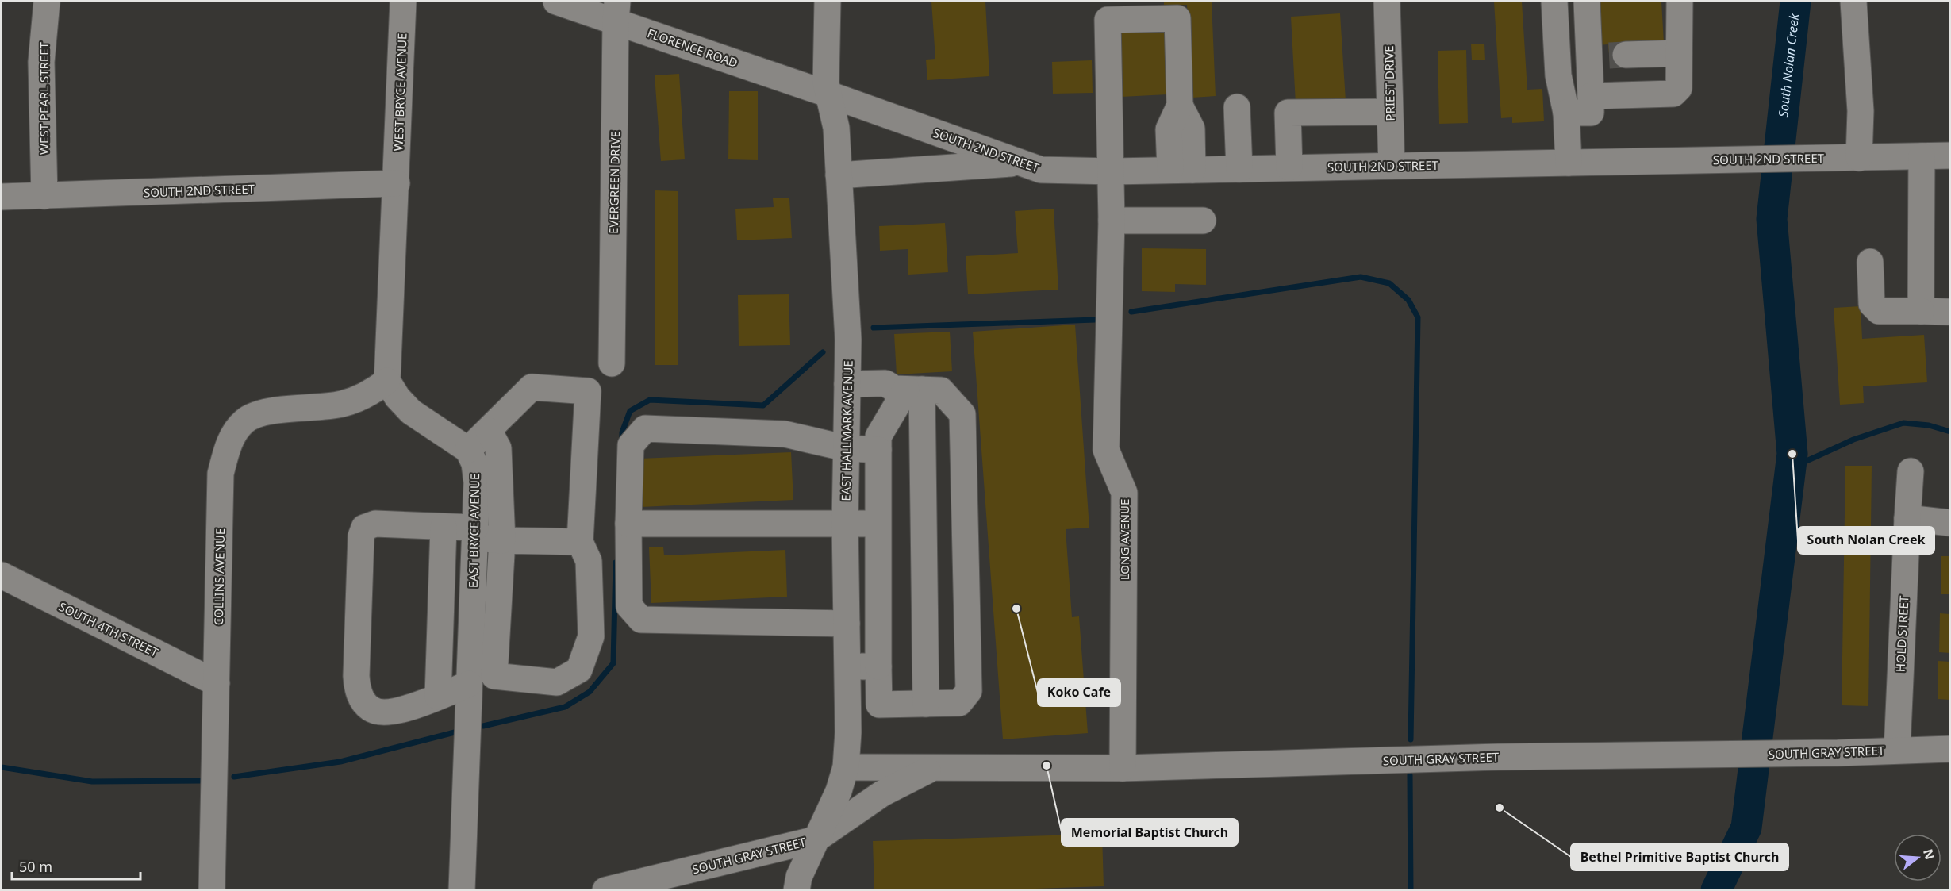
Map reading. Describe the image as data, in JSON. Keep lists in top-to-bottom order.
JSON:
{
  "streets": {
    "street": [
      "FLORENCE ROAD",
      "PRIEST DRIVE",
      "WEST BRYCE AVENUE",
      "WEST PEARL STREET",
      "SOUTH 2ND STREET",
      "EVERGREEN DRIVE",
      "EAST HALLMARK AVENUE",
      "EAST BRYCE AVENUE",
      "LONG AVENUE",
      "COLLINS AVENUE",
      "SOUTH 4TH STREET",
      "HOLD STREET",
      "SOUTH GRAY STREET"
    ]
  },
  "crossings": [
    ["FLORENCE ROAD", "SOUTH 2ND STREET"],
    ["FLORENCE ROAD", "EVERGREEN DRIVE"],
    ["FLORENCE ROAD", "EAST HALLMARK AVENUE"],
    ["PRIEST DRIVE", "SOUTH 2ND STREET"],
    ["WEST BRYCE AVENUE", "SOUTH 2ND STREET"],
    ["WEST PEARL STREET", "SOUTH 2ND STREET"],
    ["SOUTH 2ND STREET", "EAST HALLMARK AVENUE"],
    ["SOUTH 2ND STREET", "LONG AVENUE"],
    ["EAST HALLMARK AVENUE", "SOUTH GRAY STREET"],
    ["LONG AVENUE", "SOUTH GRAY STREET"],
    ["COLLINS AVENUE", "SOUTH 4TH STREET"],
    ["HOLD STREET", "SOUTH GRAY STREET"]
  ],
  "water": ["South Nolan Creek"],
  "places": [
    "South Nolan Creek",
    "Koko Cafe",
    "Memorial Baptist Church",
    "Bethel Primitive Baptist Church"
  ],
  "scale_bar": "50 m",
  "north": "right"
}
